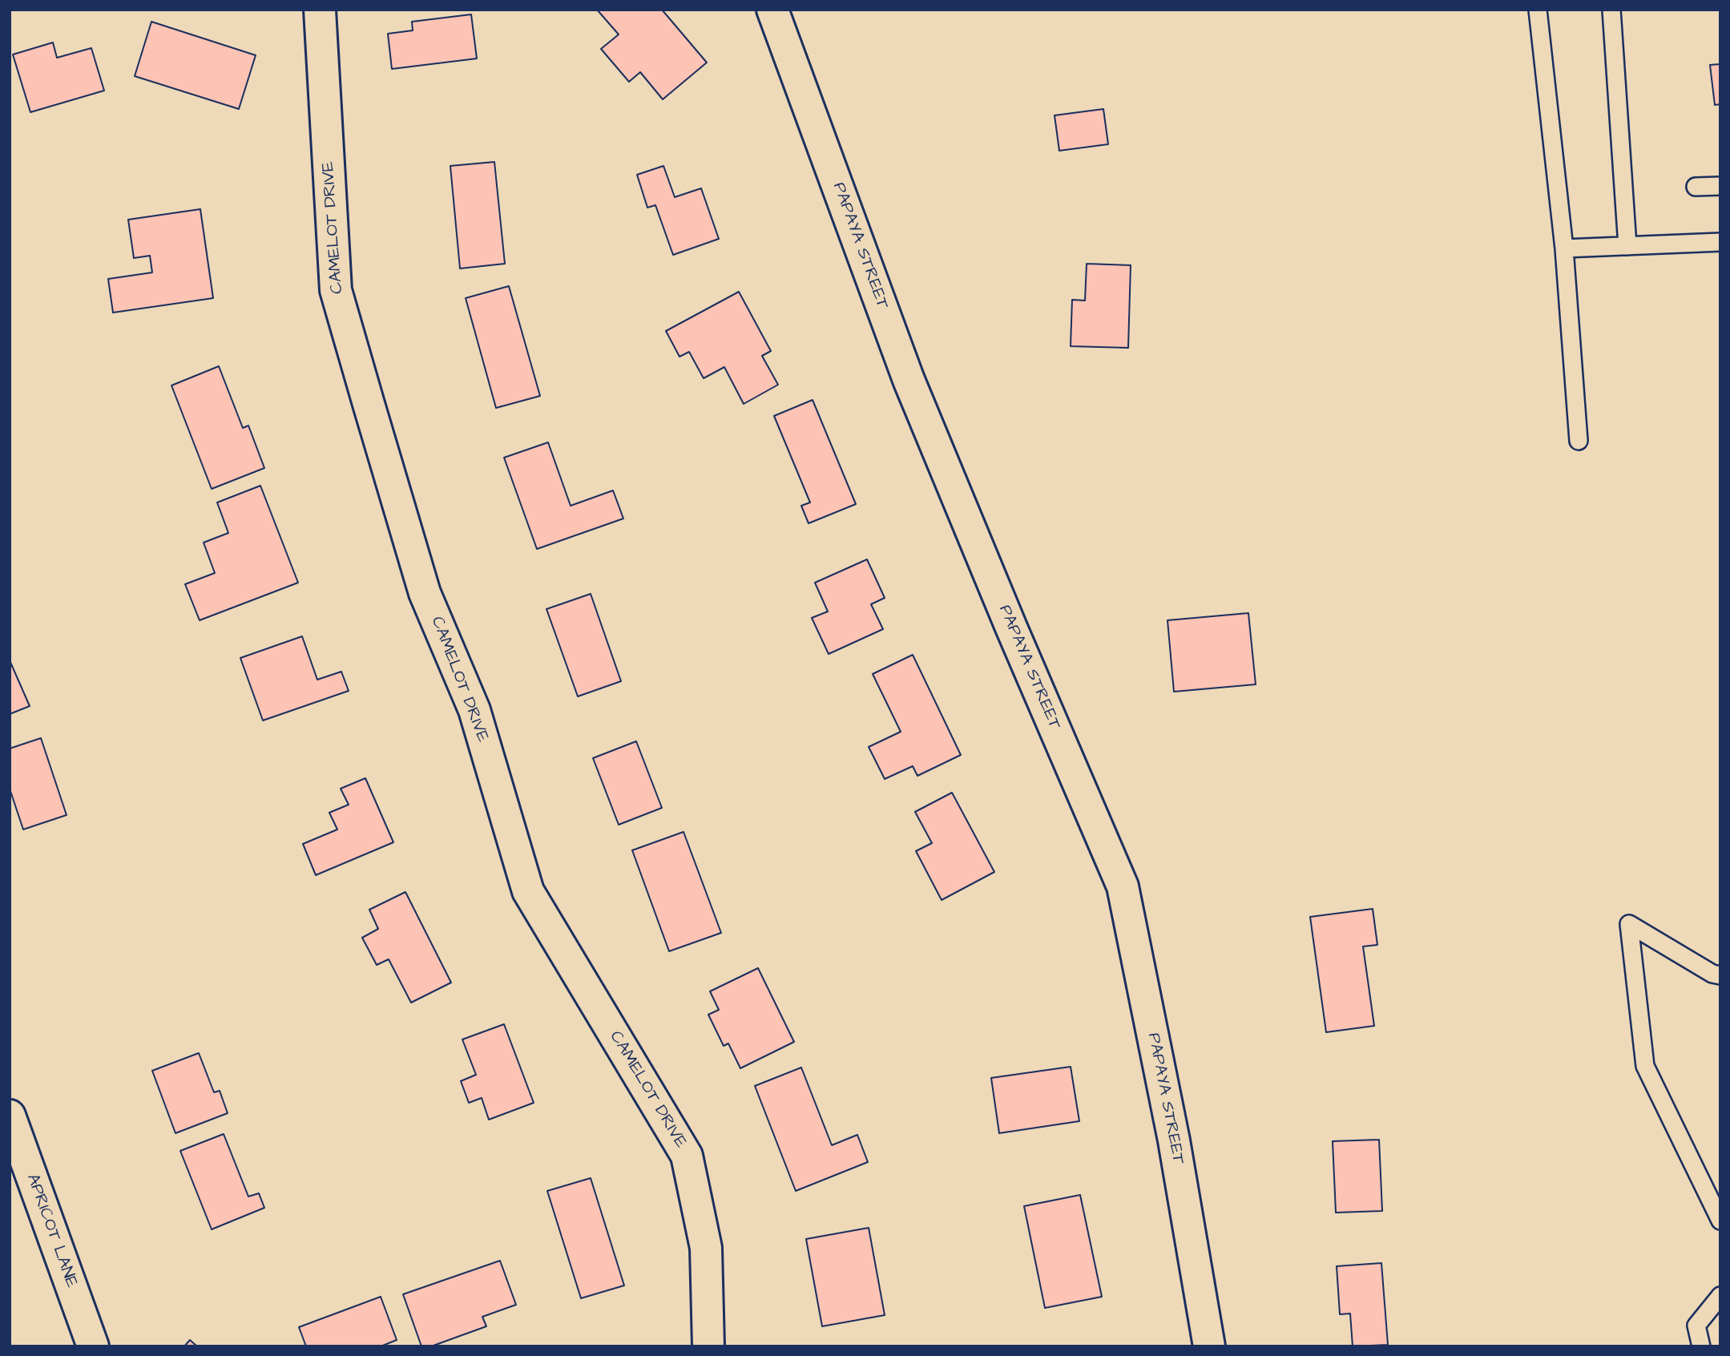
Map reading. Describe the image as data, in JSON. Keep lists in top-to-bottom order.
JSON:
{
  "streets": {
    "street": ["CAMELOT DRIVE", "PAPAYA STREET", "APRICOT LANE"]
  }
}
